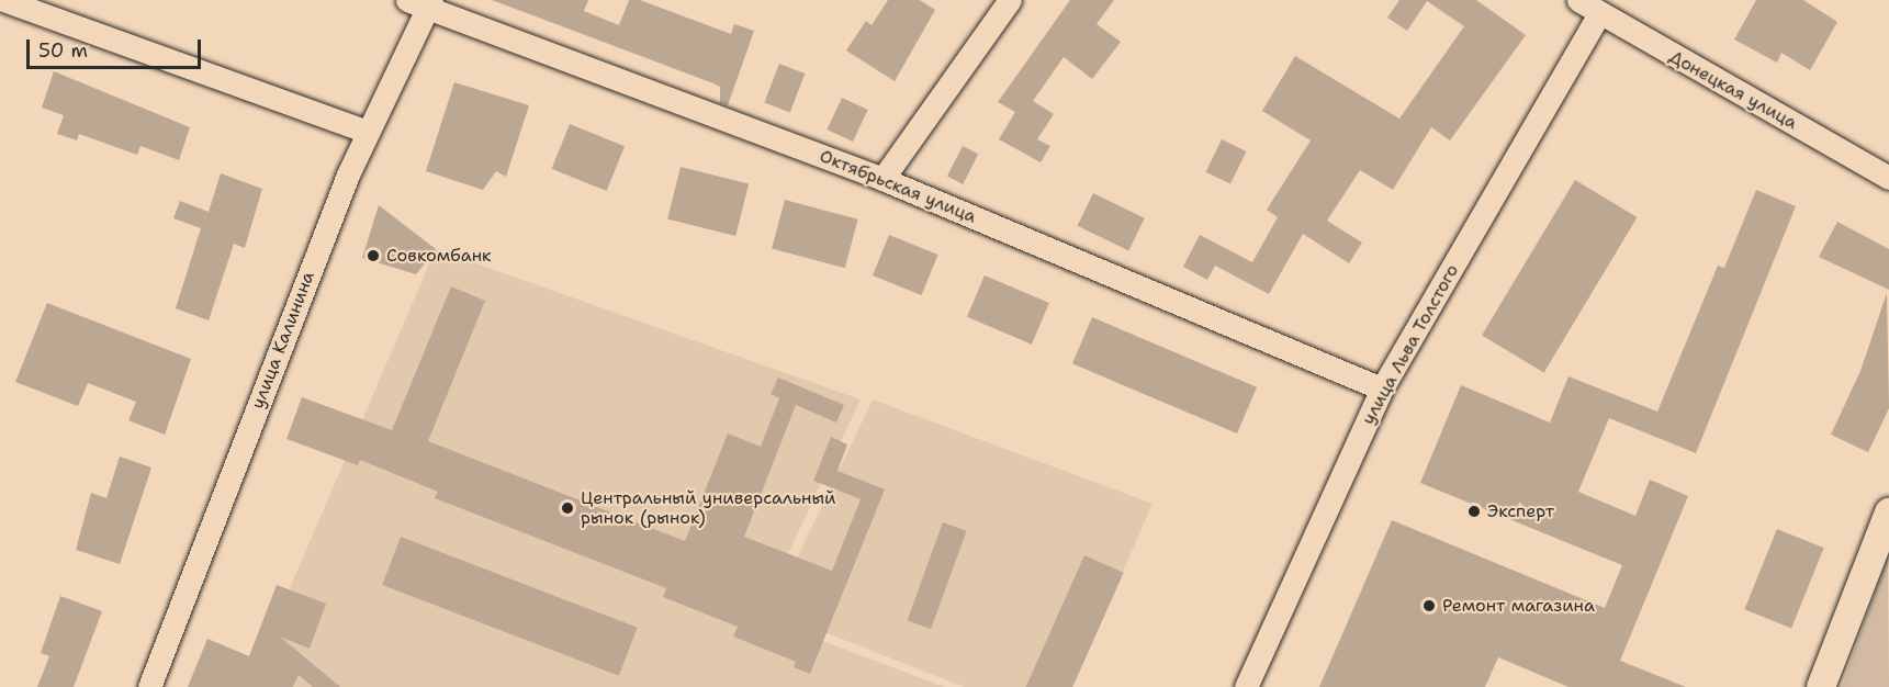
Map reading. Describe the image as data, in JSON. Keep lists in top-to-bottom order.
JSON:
{
  "streets": {
    "street": [
      "Донецкая улица",
      "Октябрьская улица",
      "улица Калинина",
      "улица Льва Толстого"
    ]
  },
  "crossings": [
    ["Донецкая улица", "улица Льва Толстого"],
    ["Октябрьская улица", "улица Калинина"],
    ["Октябрьская улица", "улица Льва Толстого"]
  ],
  "places": [
    "Совкомбанк",
    "Центральный универсальный рынок (рынок)",
    "Эксперт",
    "Ремонт магазина"
  ],
  "scale_bar": "50 m"
}
